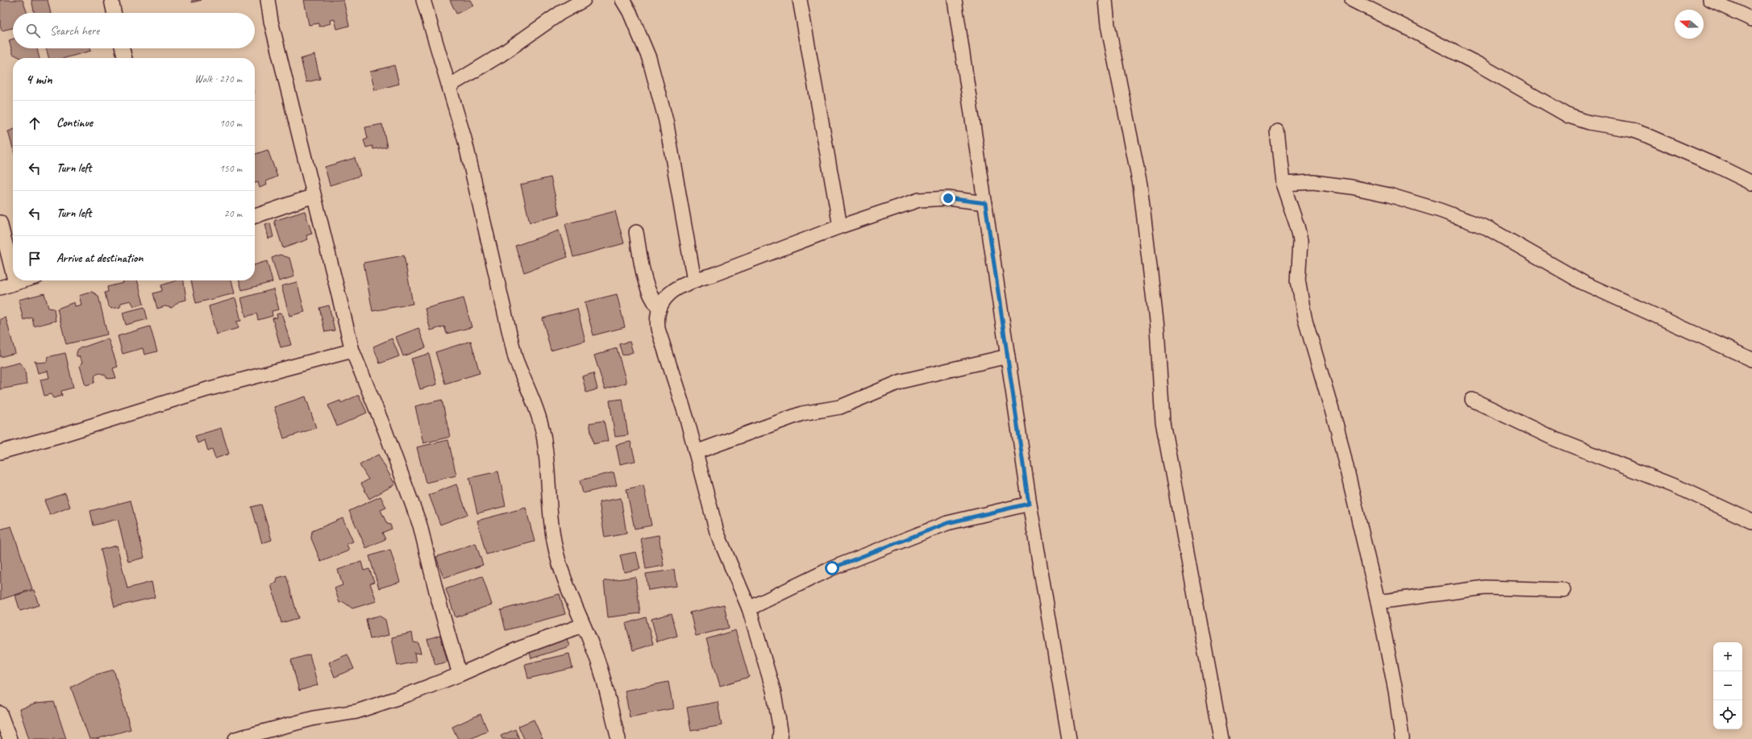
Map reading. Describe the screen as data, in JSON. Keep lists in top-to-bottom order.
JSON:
{
  "north": "left",
  "page": {
    "search": "Search here",
    "heading": ["4 min", "Walk · 270 m"],
    "list": [
      ["Continue", "100 m"],
      ["Turn left", "150 m"],
      ["Turn left", "20 m"],
      "Arrive at destination"
    ],
    "map_buttons": ["+", "−"]
  }
}
